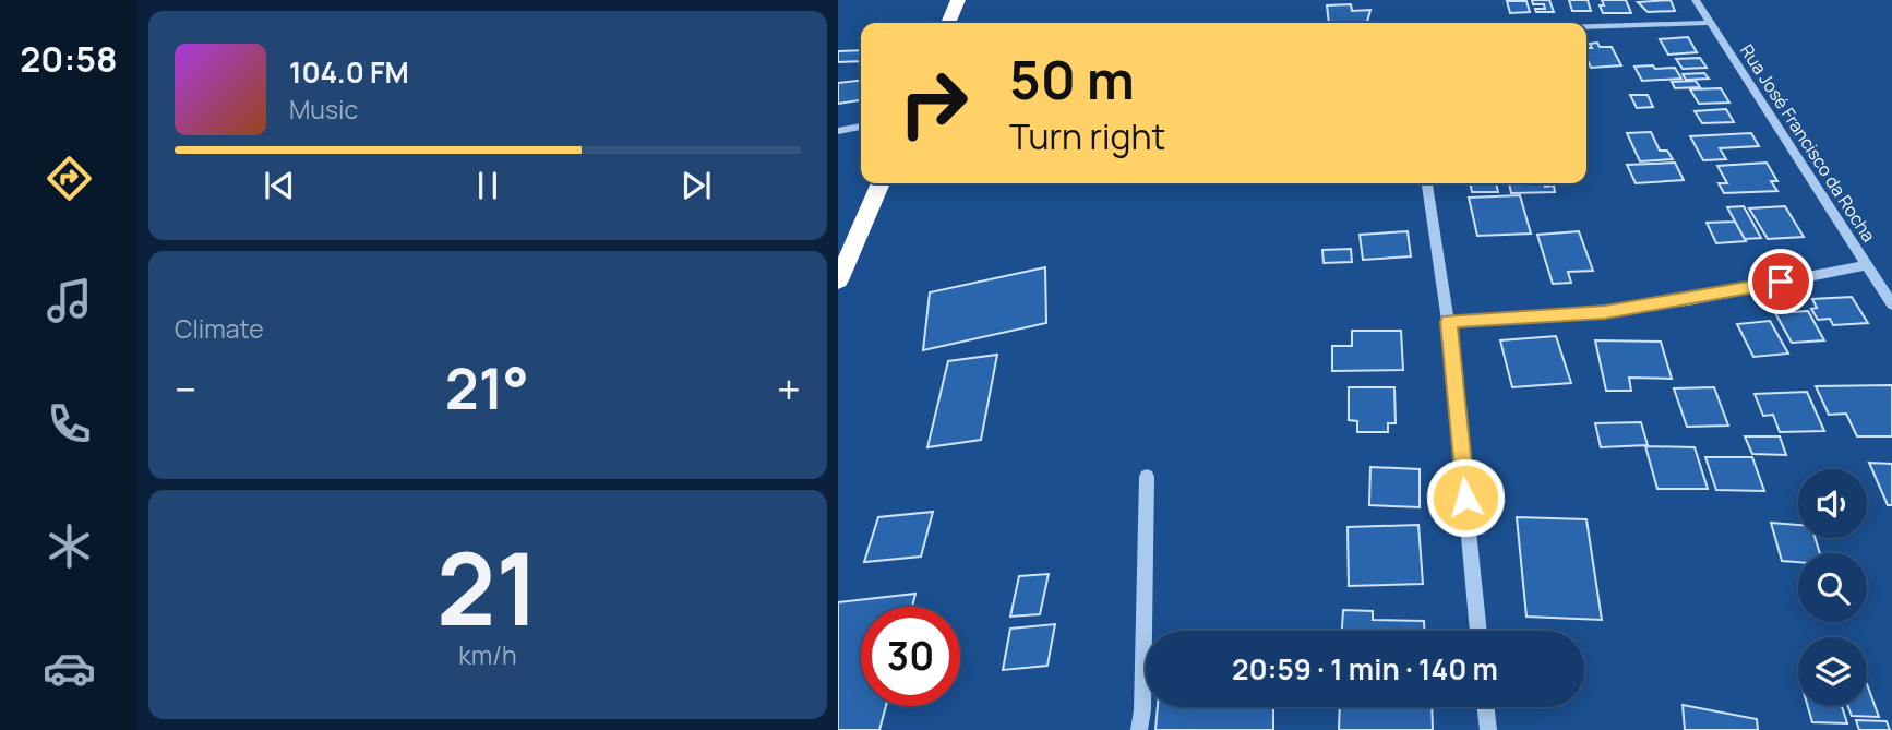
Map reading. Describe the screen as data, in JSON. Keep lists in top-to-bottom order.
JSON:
{
  "streets": {
    "street": ["Rua José Francisco da Rocha"]
  },
  "page": {
    "tabs": "20:58",
    "turn": ["50 m", "Turn right"],
    "song": ["104.0 FM", "Music"],
    "tile": [
      "Climate",
      ["21", "km/h"]
    ],
    "heat": ["−", "21°", "+"],
    "limit": "30",
    "trip": "20:59 · 1 min · 140 m"
  }
}
